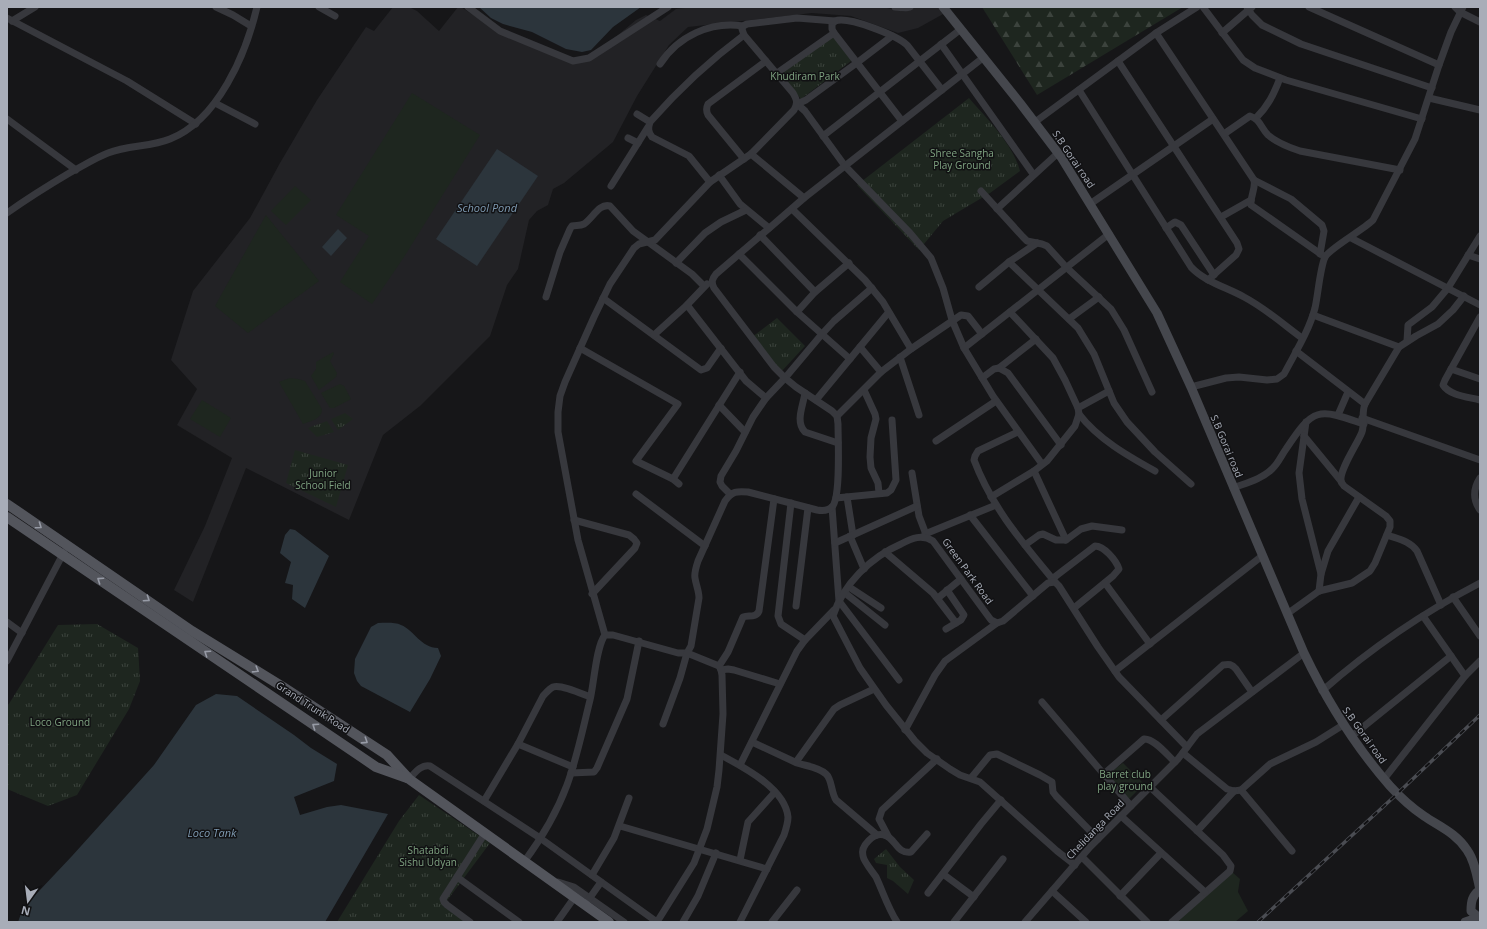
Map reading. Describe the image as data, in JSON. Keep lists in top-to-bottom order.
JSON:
{
  "streets": {
    "main road": ["Grand Trunk Road"],
    "street": ["S.B Gorai road", "Green Park Road", "Chelidanga Road"]
  },
  "crossings": [
    ["S.B Gorai road", "Chelidanga Road"]
  ],
  "water": ["School Pond", "Loco Tank"],
  "parks": [
    "Khudiram Park",
    "Shree Sangha Play Ground",
    "Junior School Field",
    "Loco Ground",
    "Barret club play ground",
    "Shatabdi Sishu Udyan"
  ],
  "north": "bottom"
}
